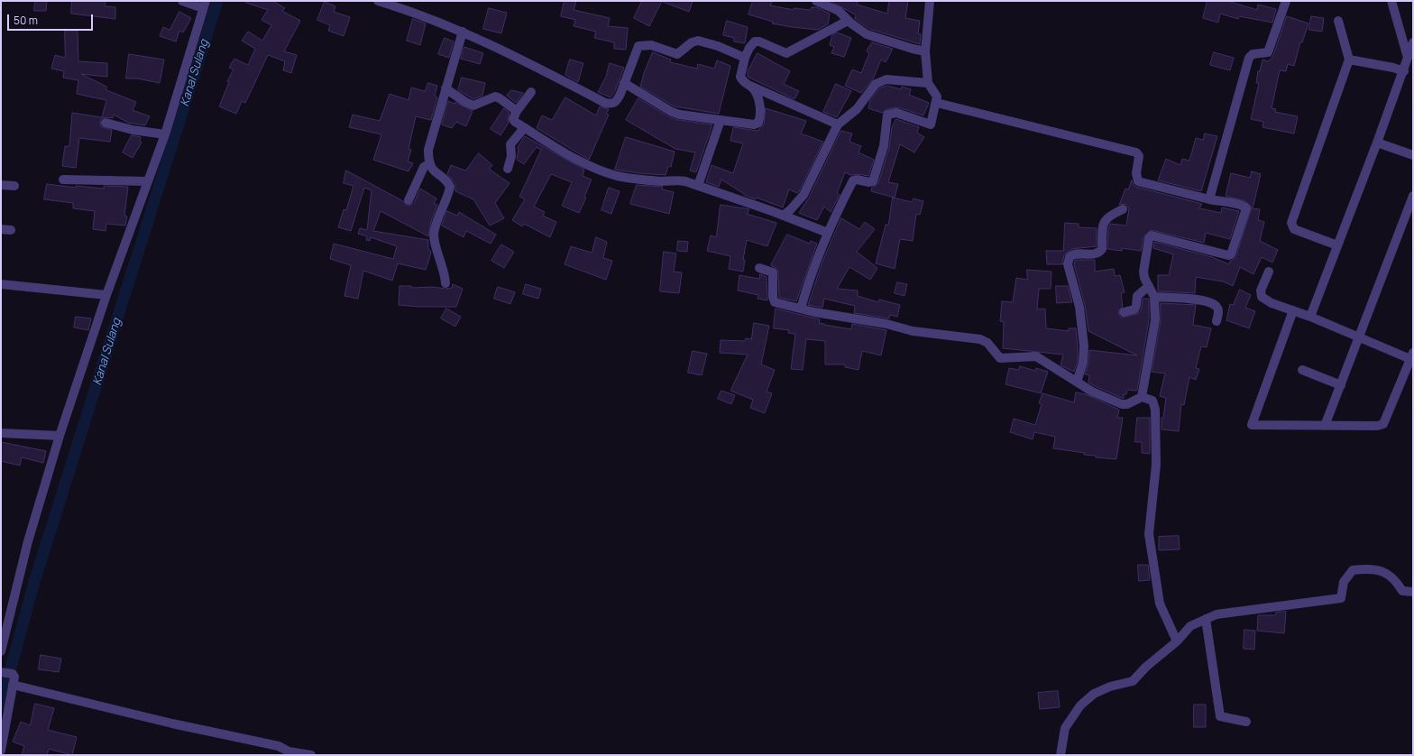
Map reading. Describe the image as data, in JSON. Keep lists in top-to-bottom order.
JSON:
{
  "water": ["Kanal Sulang"],
  "scale_bar": "50 m"
}
